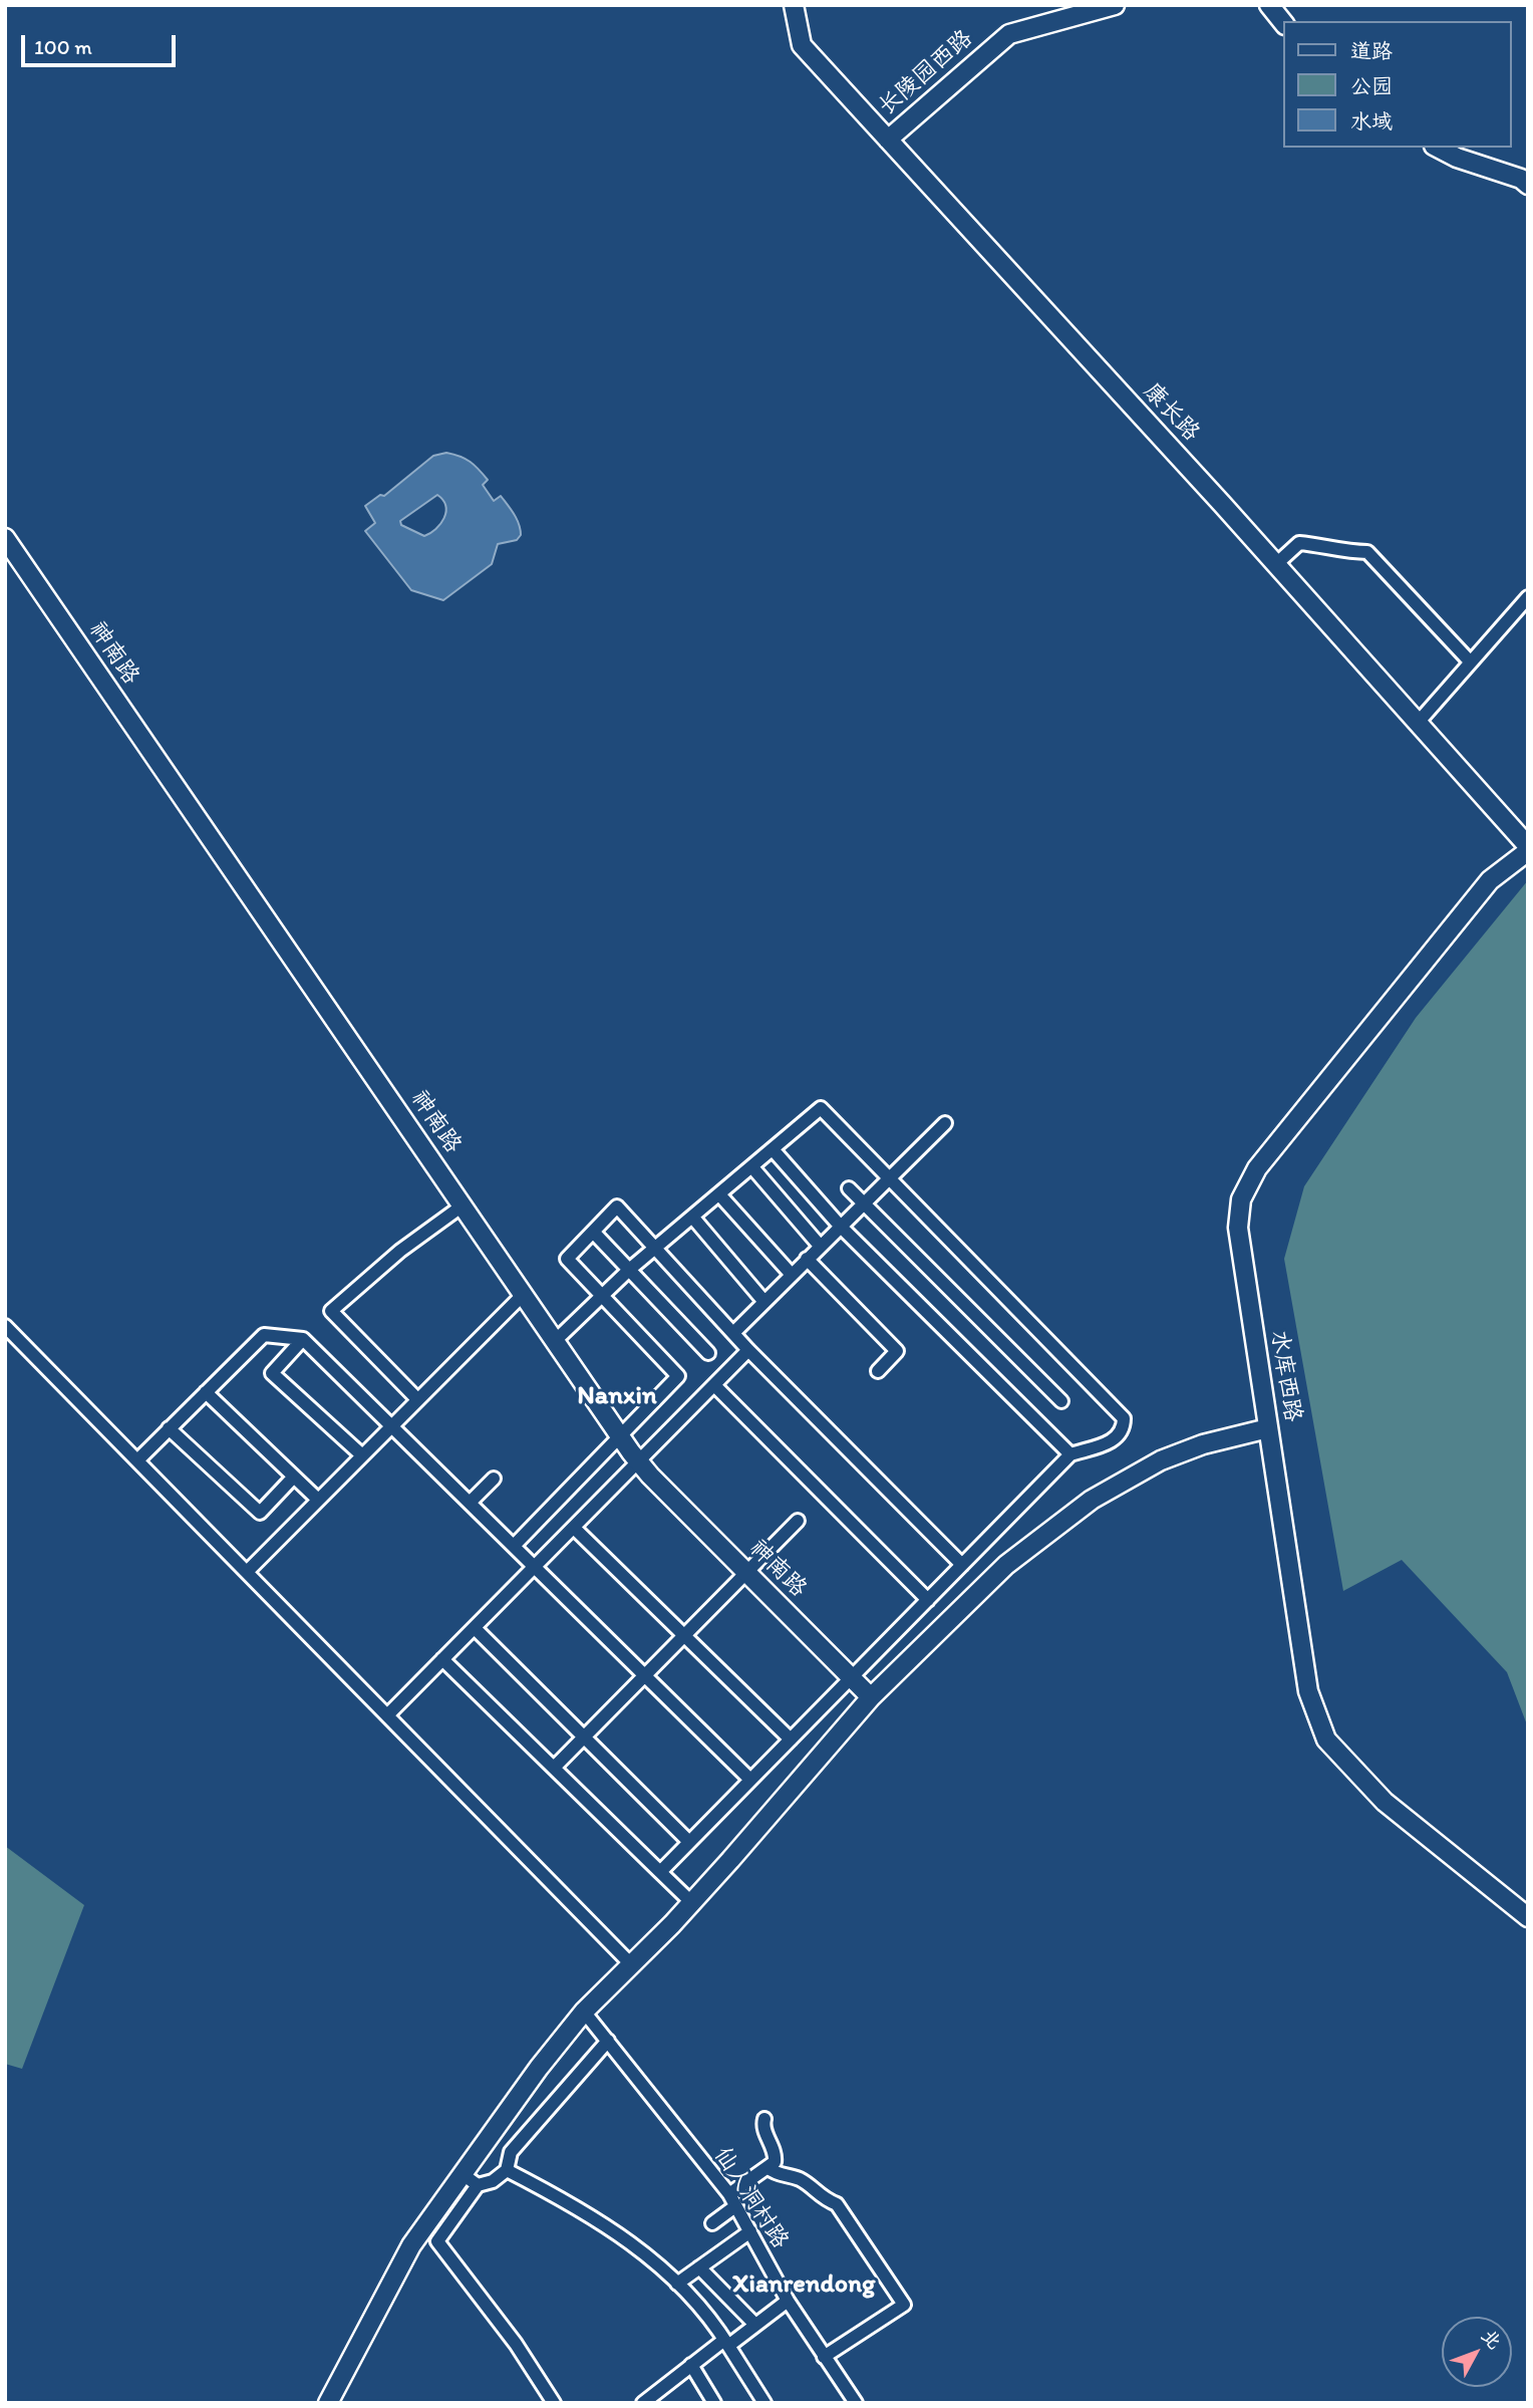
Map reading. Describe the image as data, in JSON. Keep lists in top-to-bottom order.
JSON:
{
  "streets": {
    "street": [
      "长陵园西路",
      "康长路",
      "神南路",
      "水库西路",
      "仙人洞村路"
    ]
  },
  "crossings": [
    ["长陵园西路", "康长路"],
    ["康长路", "水库西路"]
  ],
  "districts": ["Nanxin", "Xianrendong"],
  "legend": ["道路", "公园", "水域"],
  "scale_bar": "100 m",
  "north": "top right"
}
